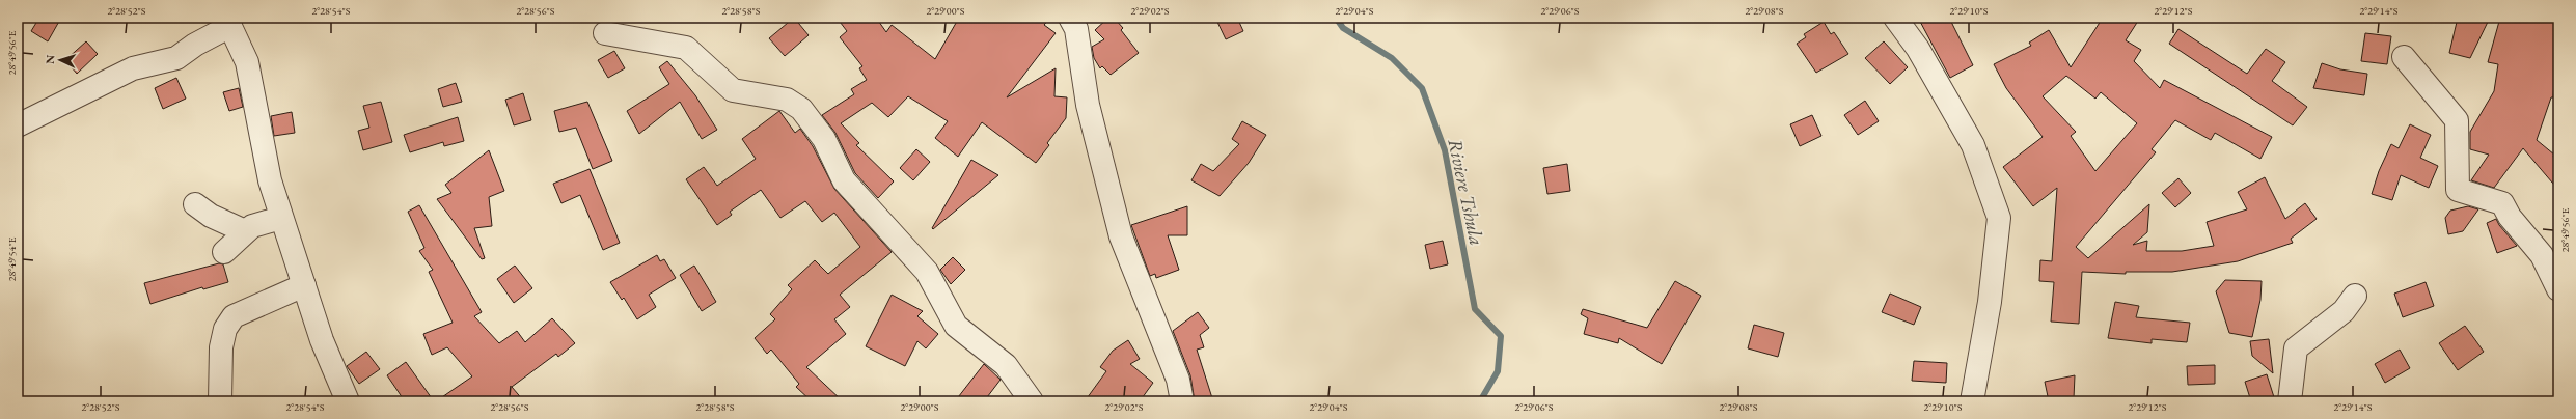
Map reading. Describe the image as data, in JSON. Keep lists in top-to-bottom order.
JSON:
{
  "water": ["Riviere Tshula"],
  "north": "left",
  "coordinates": [
    "2°28'52\"S",
    "2°28'54\"S",
    "2°28'56\"S",
    "2°28'58\"S",
    "2°29'00\"S",
    "2°29'02\"S",
    "2°29'04\"S",
    "2°29'06\"S",
    "2°29'08\"S",
    "2°29'10\"S",
    "2°29'12\"S",
    "2°29'14\"S",
    "28°49'56\"E",
    "28°49'54\"E"
  ]
}
